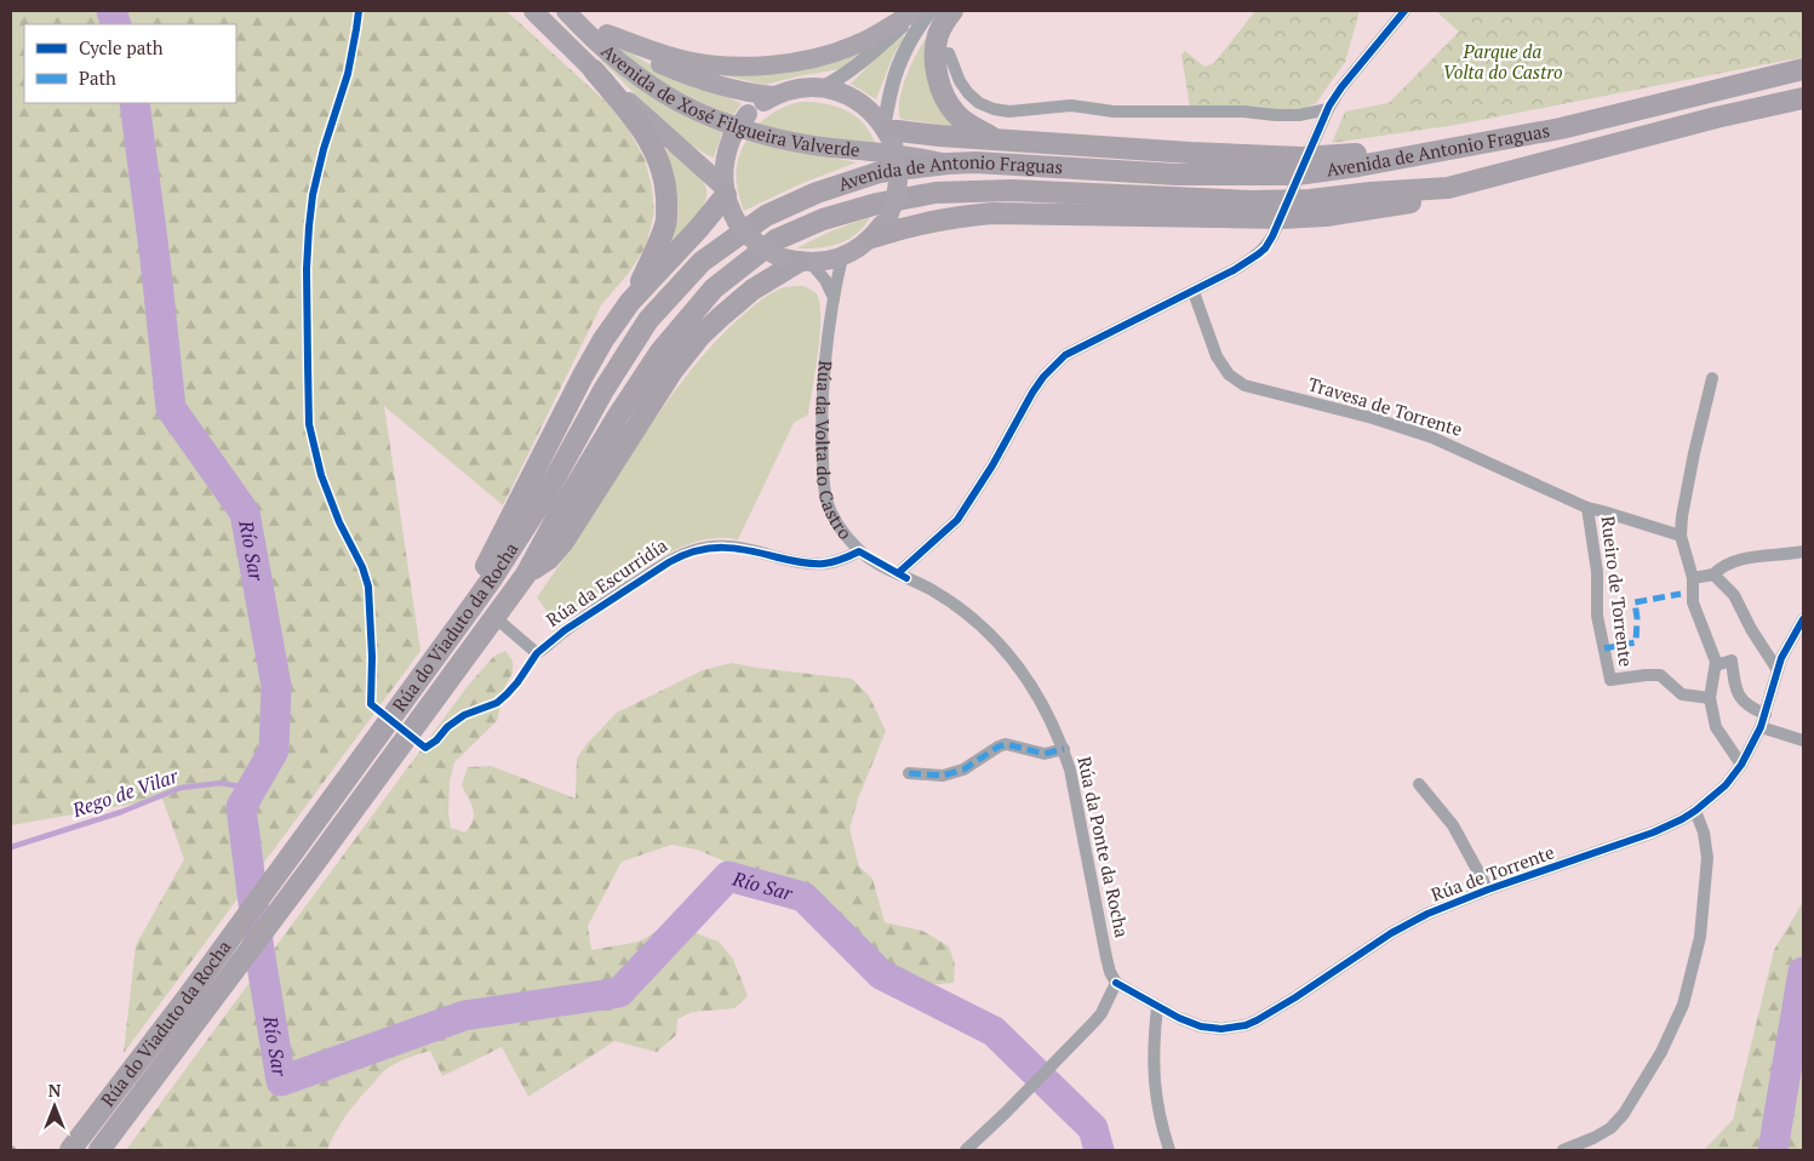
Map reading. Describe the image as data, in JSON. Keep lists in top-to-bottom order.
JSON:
{
  "streets": {
    "highway": ["Avenida de Antonio Fraguas", "Rúa do Viaduto da Rocha"],
    "main road": ["Avenida de Xosé Filgueira Valverde"],
    "street": [
      "Travesa de Torrente",
      "Rúa da Volta do Castro",
      "Rúa da Escurridía",
      "Rueiro de Torrente",
      "Rúa da Ponte da Rocha",
      "Rúa de Torrente"
    ]
  },
  "crossings": [
    ["Avenida de Xosé Filgueira Valverde", "Avenida de Antonio Fraguas"],
    ["Avenida de Xosé Filgueira Valverde", "Rúa da Volta do Castro"],
    ["Avenida de Antonio Fraguas", "Rúa do Viaduto da Rocha"],
    ["Travesa de Torrente", "Rueiro de Torrente"],
    ["Rúa da Volta do Castro", "Rúa da Escurridía"],
    ["Rúa da Volta do Castro", "Rúa da Ponte da Rocha"],
    ["Rúa da Escurridía", "Rúa do Viaduto da Rocha"],
    ["Rúa da Ponte da Rocha", "Rúa de Torrente"]
  ],
  "water": ["Río Sar", "Rego de Vilar"],
  "parks": ["Parque da Volta do Castro"],
  "legend": ["Cycle path", "Path"],
  "north": "top"
}
